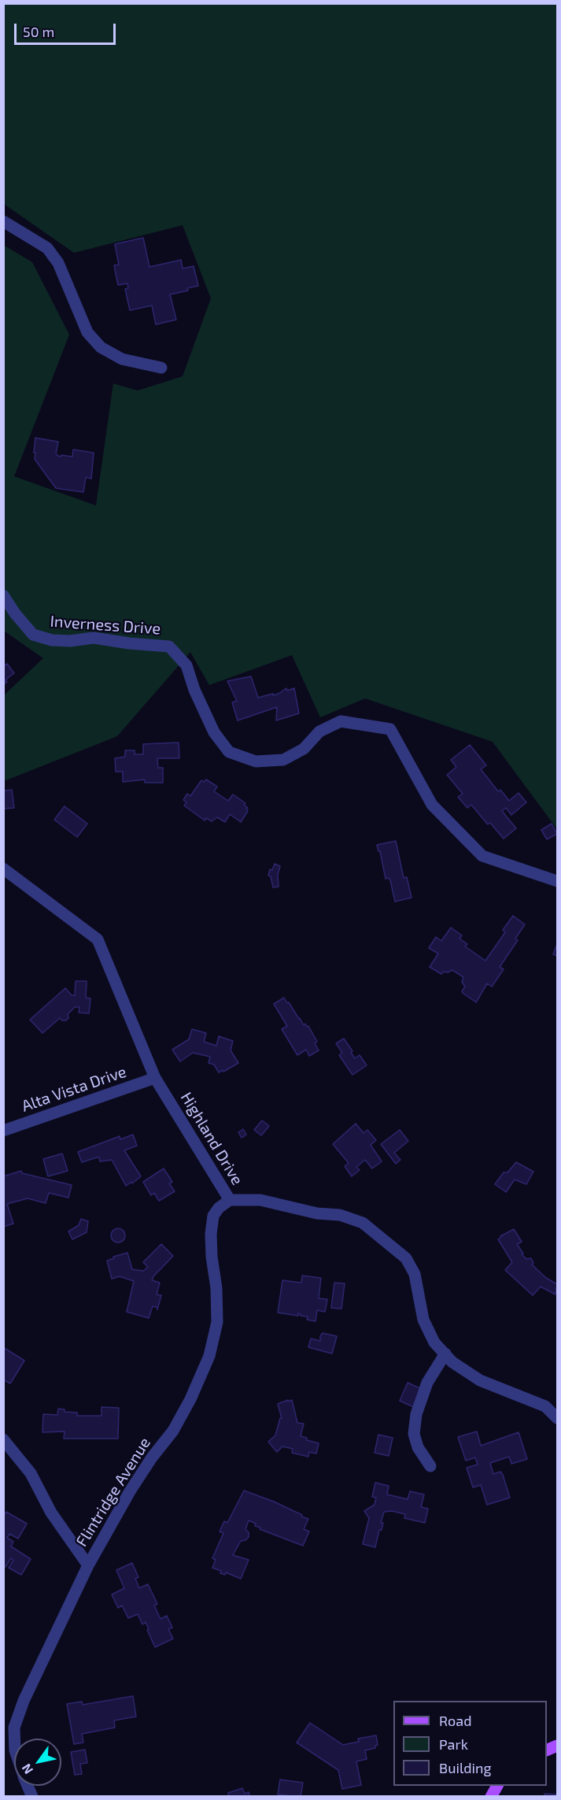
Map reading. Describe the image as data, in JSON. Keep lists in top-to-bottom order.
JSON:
{
  "streets": {
    "street": [
      "Inverness Drive",
      "Alta Vista Drive",
      "Highland Drive",
      "Flintridge Avenue"
    ]
  },
  "crossings": [
    ["Alta Vista Drive", "Highland Drive"],
    ["Highland Drive", "Flintridge Avenue"]
  ],
  "legend": ["Road", "Park", "Building"],
  "scale_bar": "50 m",
  "north": "bottom left"
}
